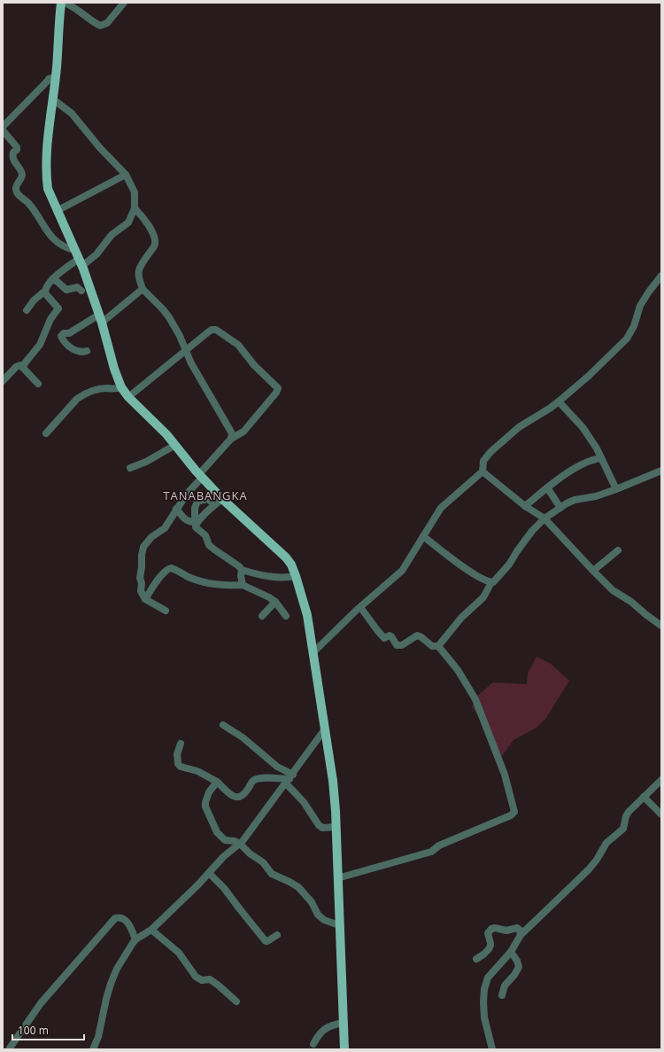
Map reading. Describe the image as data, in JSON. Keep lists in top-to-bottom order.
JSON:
{
  "districts": ["TANABANGKA"],
  "scale_bar": "100 m"
}
